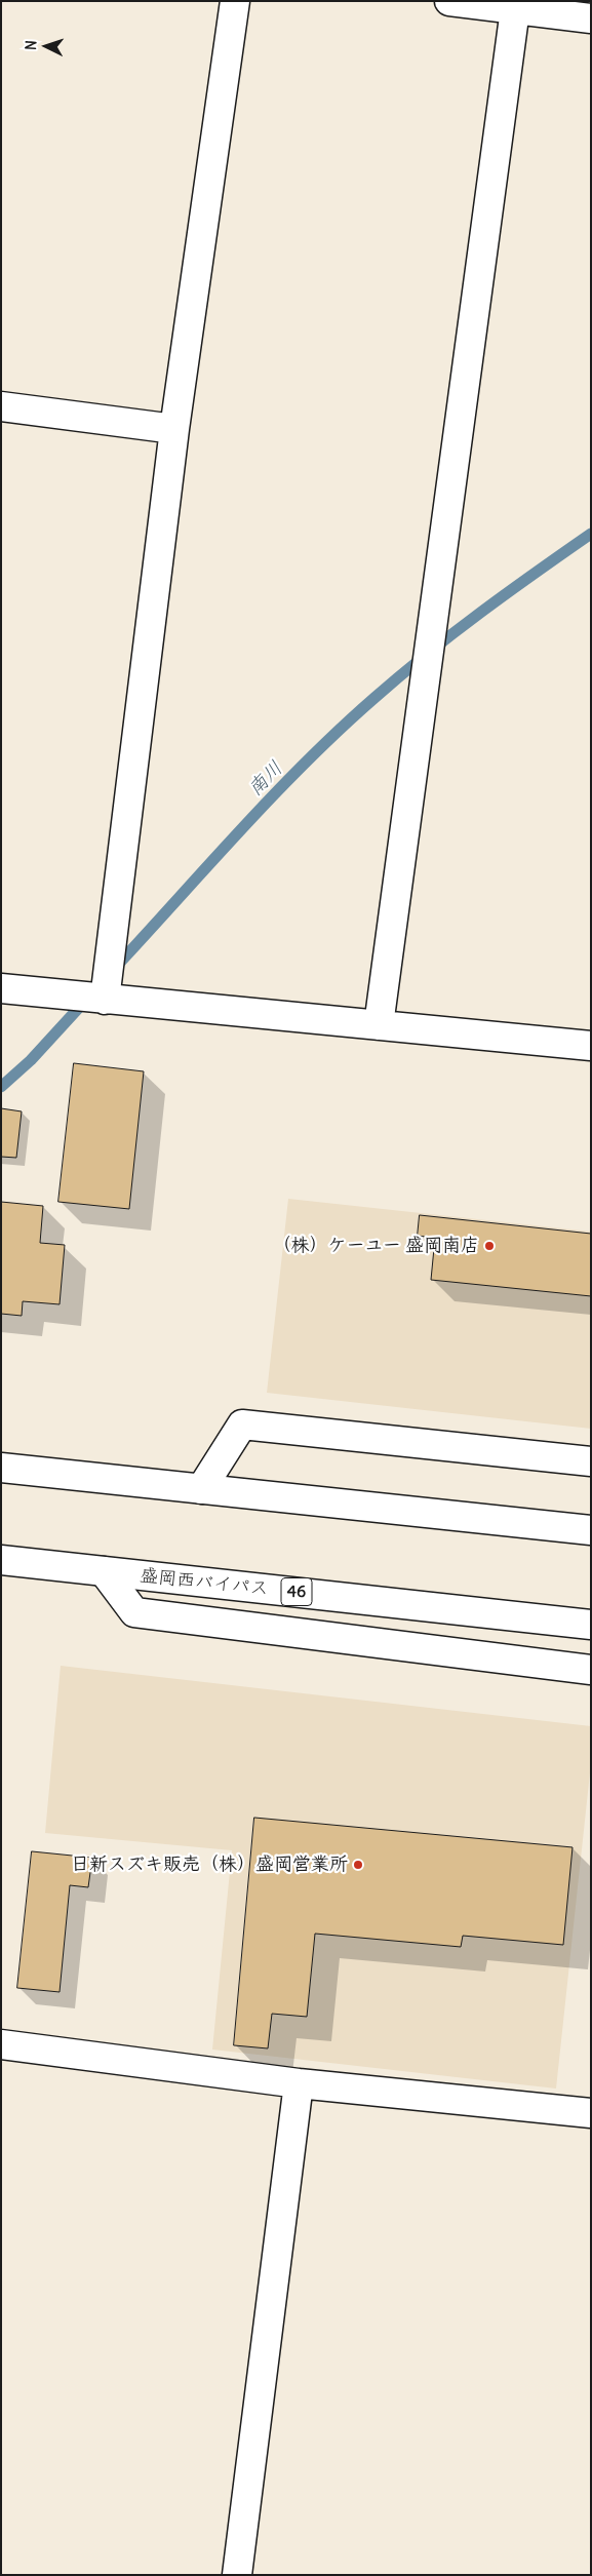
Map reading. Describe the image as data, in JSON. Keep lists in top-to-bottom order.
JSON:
{
  "streets": {
    "main road": ["盛岡西バイパス", "46"]
  },
  "water": ["南川"],
  "places": ["（株）ケーユー 盛岡南店", "日新スズキ販売（株）盛岡営業所"],
  "north": "left"
}
